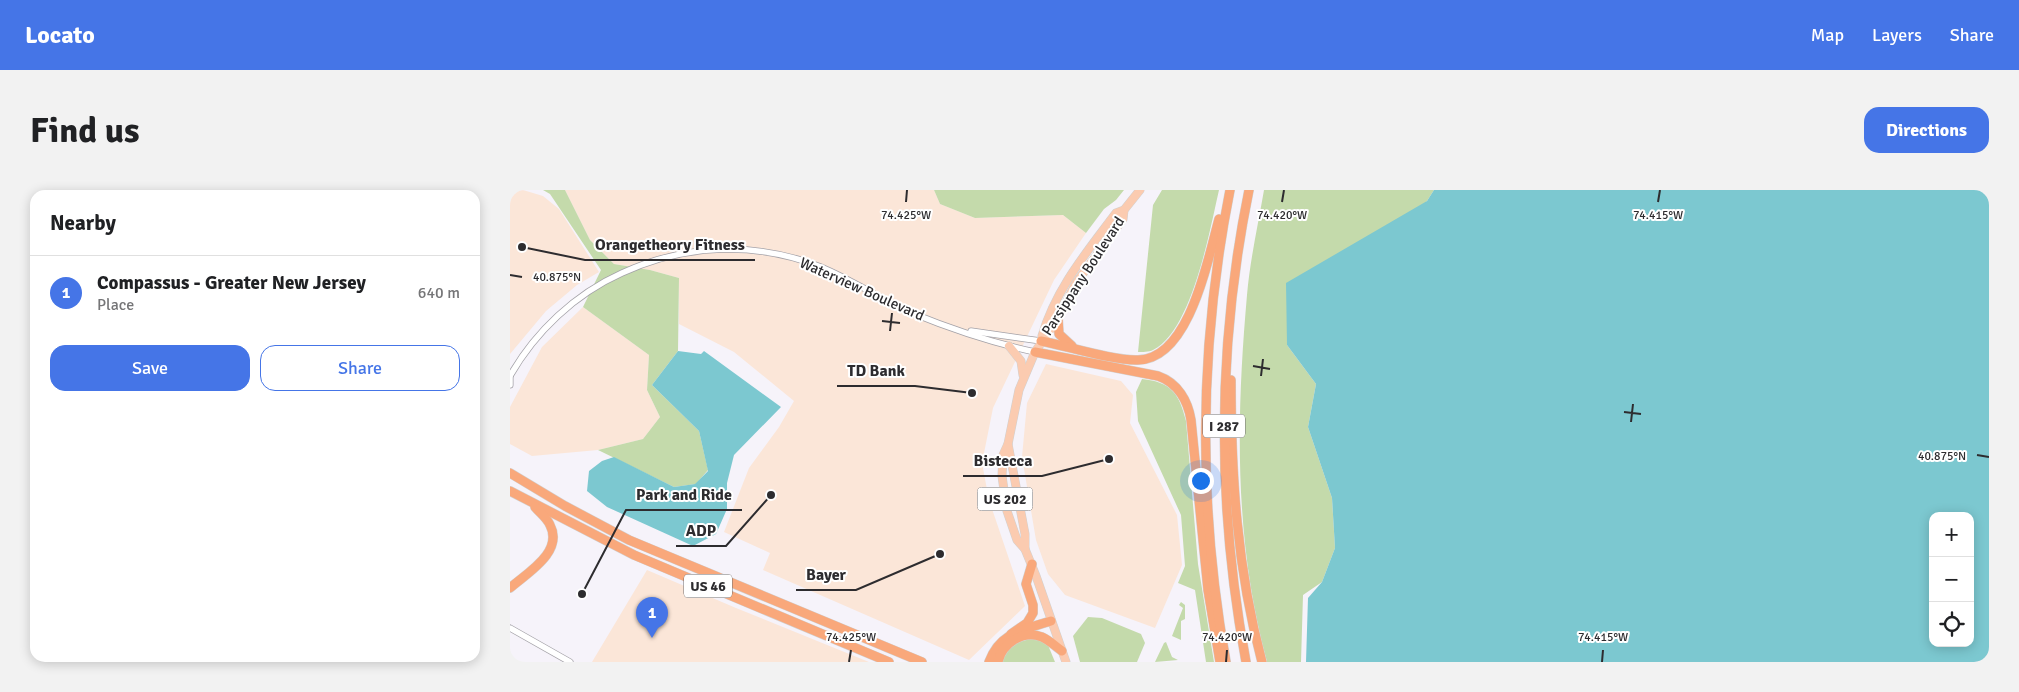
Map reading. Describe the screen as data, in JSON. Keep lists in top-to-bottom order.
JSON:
{
  "streets": {
    "highway": ["I 287", "US 46"],
    "main road": ["Parsippany Boulevard", "US 202"],
    "street": ["Waterview Boulevard"]
  },
  "crossings": [
    ["Parsippany Boulevard", "Waterview Boulevard"]
  ],
  "places": [
    "Orangetheory Fitness",
    "TD Bank",
    "Bistecca",
    "ADP",
    "Bayer",
    "Park and Ride"
  ],
  "page": {
    "header": "Locato",
    "nav": ["Map", "Layers", "Share"],
    "buttons": [
      "Directions",
      ["Save", "Share"]
    ],
    "title": "Find us",
    "heading": "Nearby",
    "list": [
      {
        "mark": "1",
        "name": "Compassus - Greater New Jersey",
        "note": "Place",
        "value": "640 m"
      }
    ],
    "map_buttons": ["+", "−"],
    "pins": "1"
  },
  "coordinates": [
    "74.425°W",
    "74.420°W",
    "74.415°W",
    "40.875°N"
  ]
}
